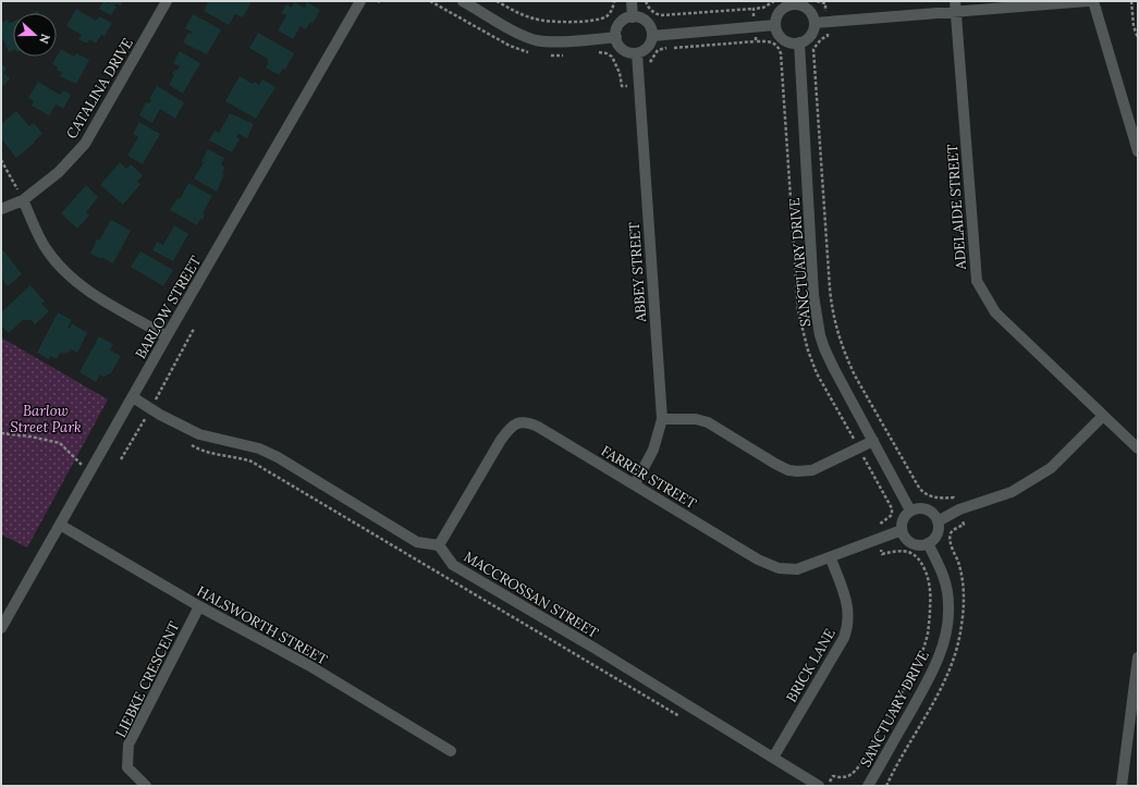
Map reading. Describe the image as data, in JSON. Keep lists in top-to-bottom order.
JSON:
{
  "streets": {
    "street": [
      "CATALINA DRIVE",
      "ADELAIDE STREET",
      "SANCTUARY DRIVE",
      "ABBEY STREET",
      "BARLOW STREET",
      "FARRER STREET",
      "MACCROSSAN STREET",
      "HALSWORTH STREET",
      "BRICK LANE",
      "LIEBKE CRESCENT"
    ]
  },
  "crossings": [
    ["SANCTUARY DRIVE", "FARRER STREET"],
    ["ABBEY STREET", "FARRER STREET"],
    ["BARLOW STREET", "HALSWORTH STREET"],
    ["FARRER STREET", "MACCROSSAN STREET"],
    ["FARRER STREET", "BRICK LANE"],
    ["MACCROSSAN STREET", "BRICK LANE"],
    ["HALSWORTH STREET", "LIEBKE CRESCENT"]
  ],
  "parks": ["Barlow Street Park"],
  "north": "right"
}
